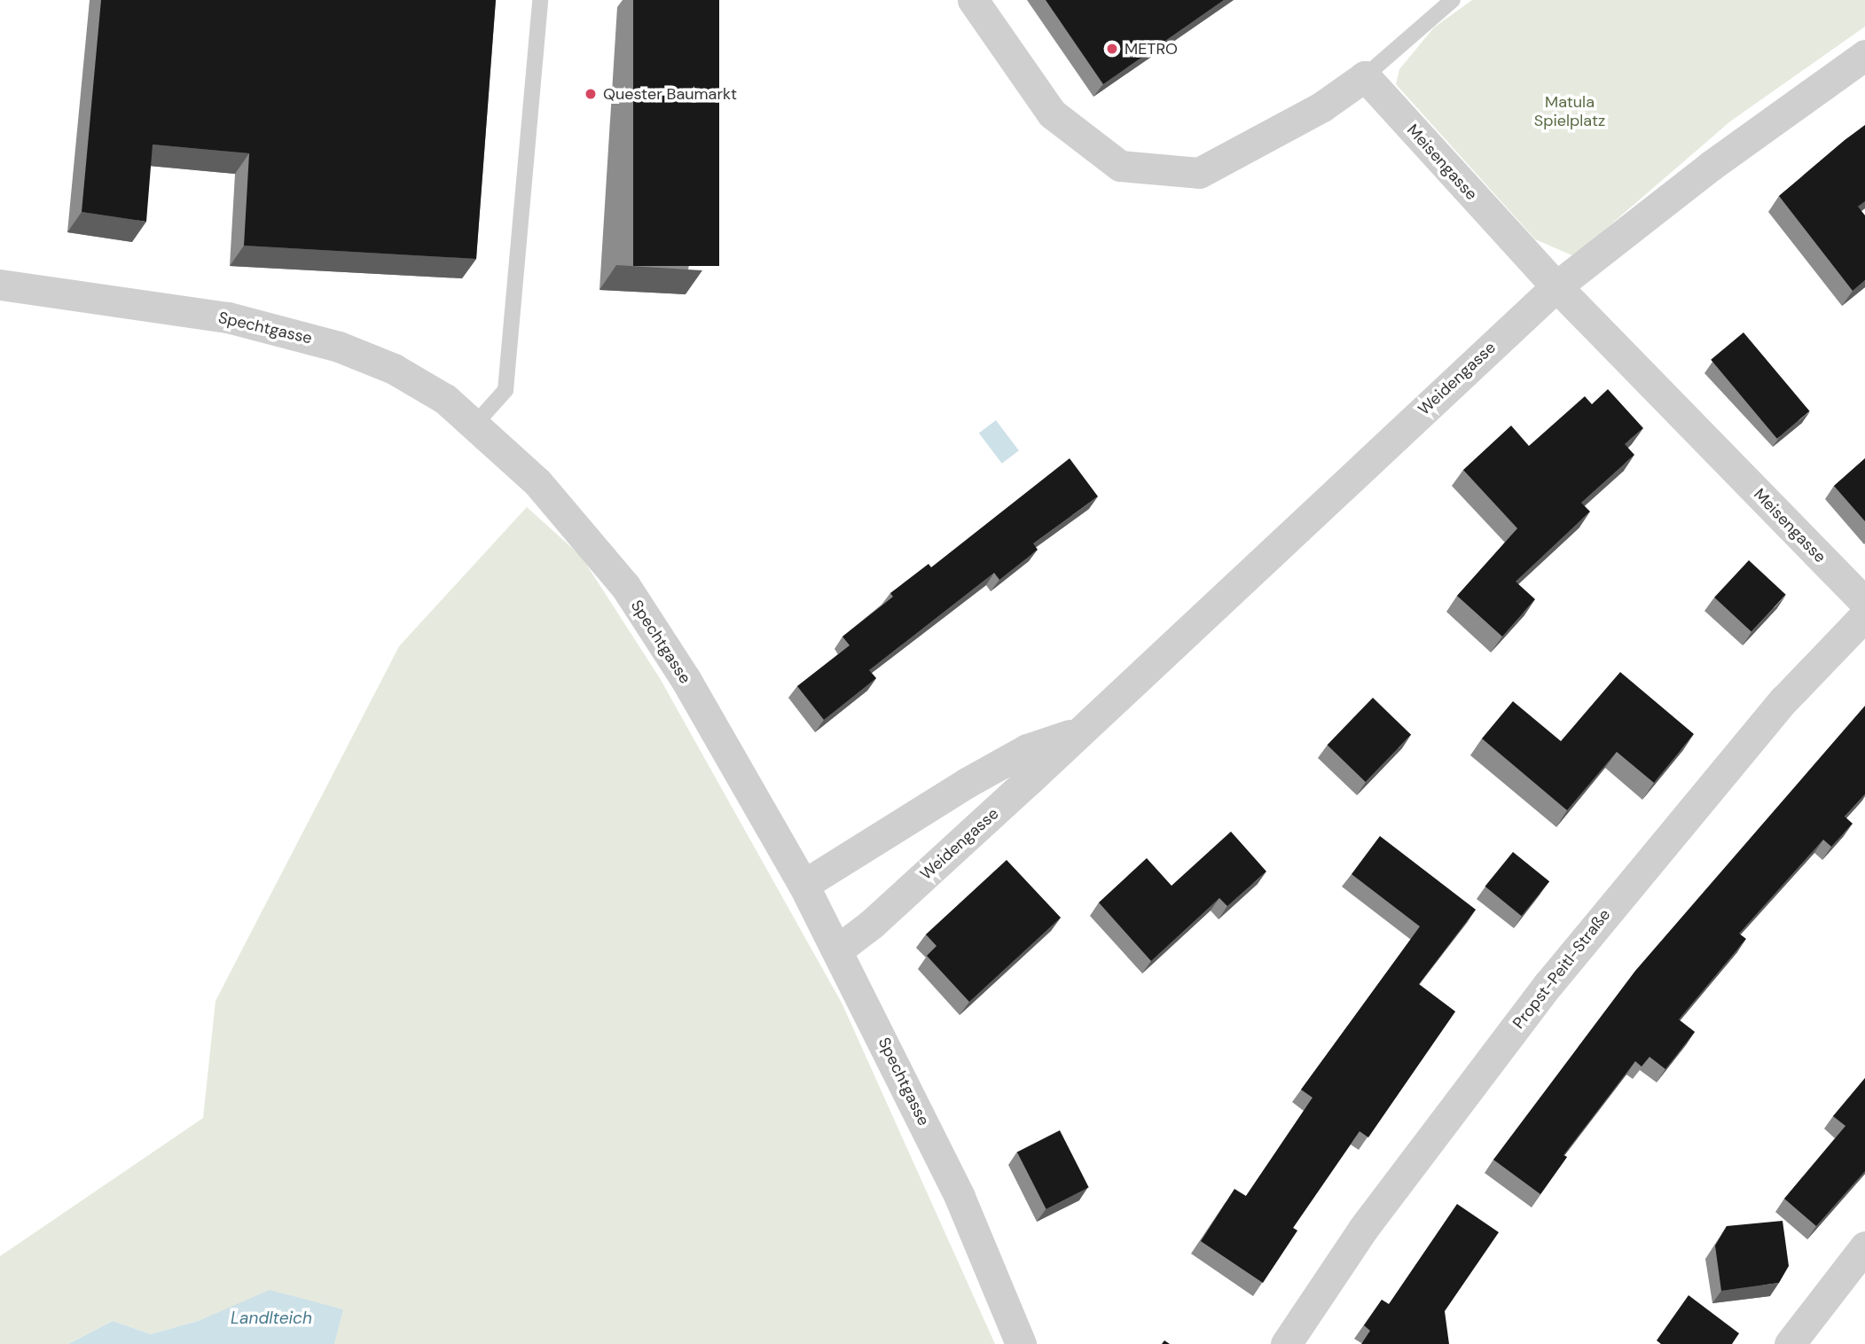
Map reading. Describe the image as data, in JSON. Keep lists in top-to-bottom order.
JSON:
{
  "streets": {
    "street": [
      "Meisengasse",
      "Spechtgasse",
      "Weidengasse",
      "Propst-Peitl-Straße"
    ]
  },
  "crossings": [
    ["Meisengasse", "Weidengasse"],
    ["Spechtgasse", "Weidengasse"]
  ],
  "water": ["Landlteich"],
  "parks": ["Matula Spielplatz"],
  "places": ["METRO", "Quester Baumarkt"]
}
